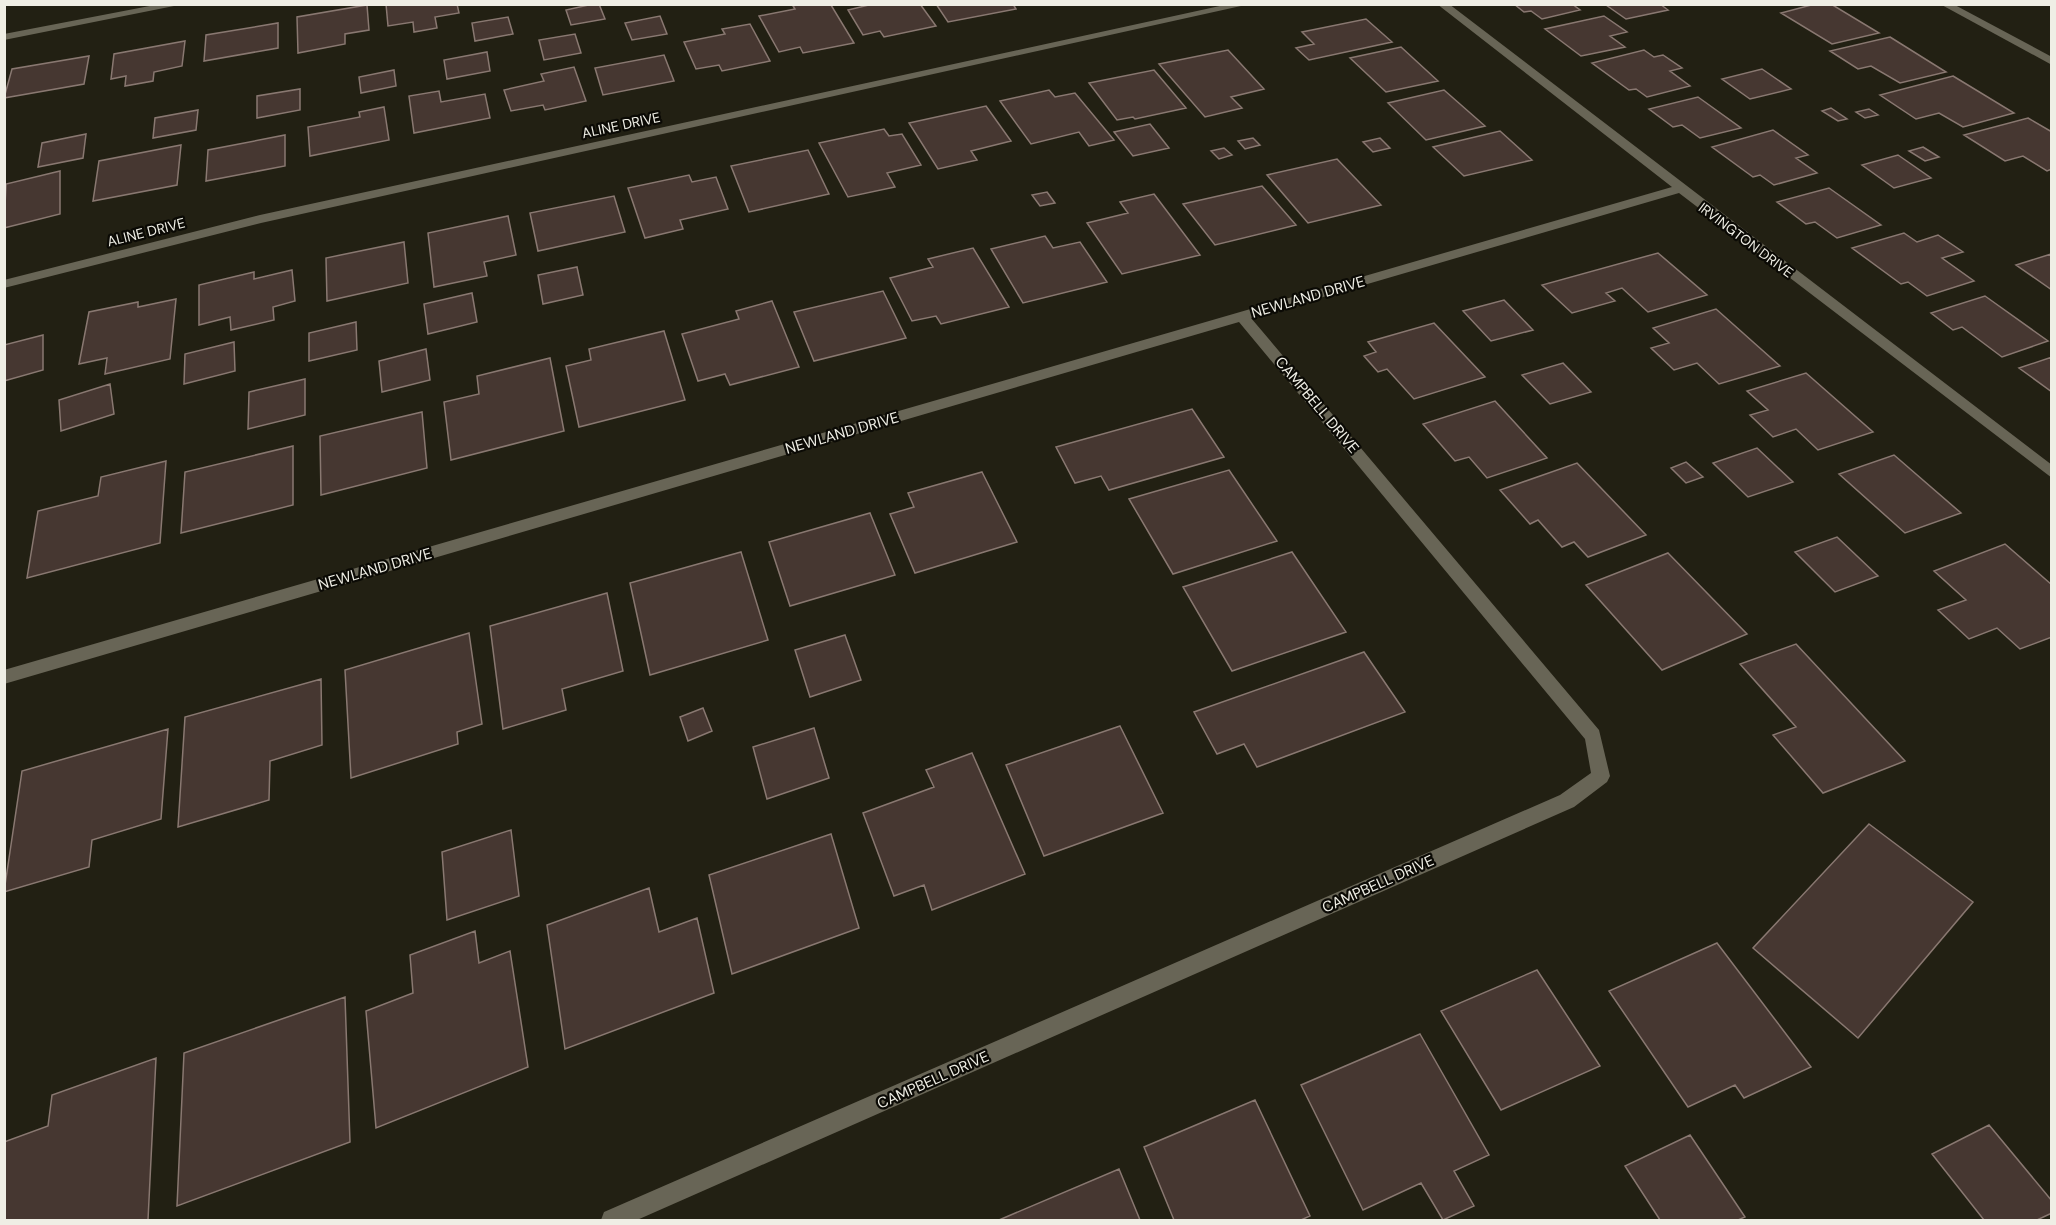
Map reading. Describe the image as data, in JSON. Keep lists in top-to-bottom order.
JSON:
{
  "streets": {
    "street": [
      "ALINE DRIVE",
      "IRVINGTON DRIVE",
      "NEWLAND DRIVE",
      "CAMPBELL DRIVE"
    ]
  },
  "crossings": [
    ["IRVINGTON DRIVE", "NEWLAND DRIVE"],
    ["NEWLAND DRIVE", "CAMPBELL DRIVE"]
  ]
}
